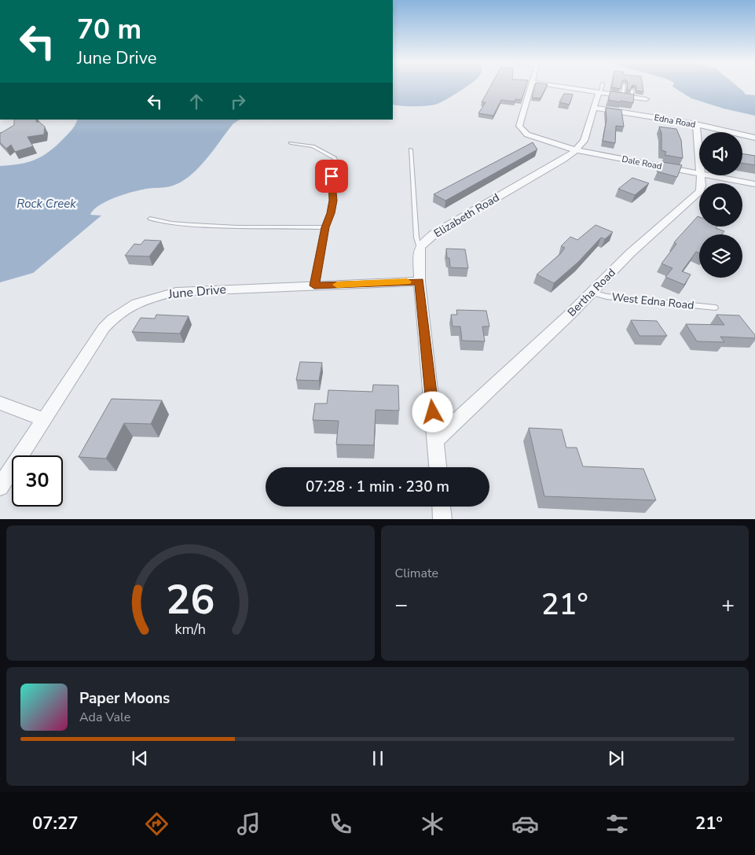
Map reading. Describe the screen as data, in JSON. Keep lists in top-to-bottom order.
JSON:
{
  "streets": {
    "street": [
      "Edna Road",
      "Dale Road",
      "Elizabeth Road",
      "June Drive",
      "Bertha Road"
    ],
    "lane": ["West Edna Road"]
  },
  "crossings": [
    ["Edna Road", "Elizabeth Road"],
    ["Edna Road", "Bertha Road"],
    ["Dale Road", "Elizabeth Road"],
    ["Bertha Road", "West Edna Road"]
  ],
  "water": ["Rock Creek"],
  "page": {
    "turn": ["70 m", "June Drive"],
    "limit": "30",
    "trip": "07:28 · 1 min · 230 m",
    "tile": "Climate",
    "heat": ["−", "21°", "+"],
    "song": ["Paper Moons", "Ada Vale"],
    "tabs": ["07:27", "21°"],
    "gauge": ["26", "km/h"]
  }
}
